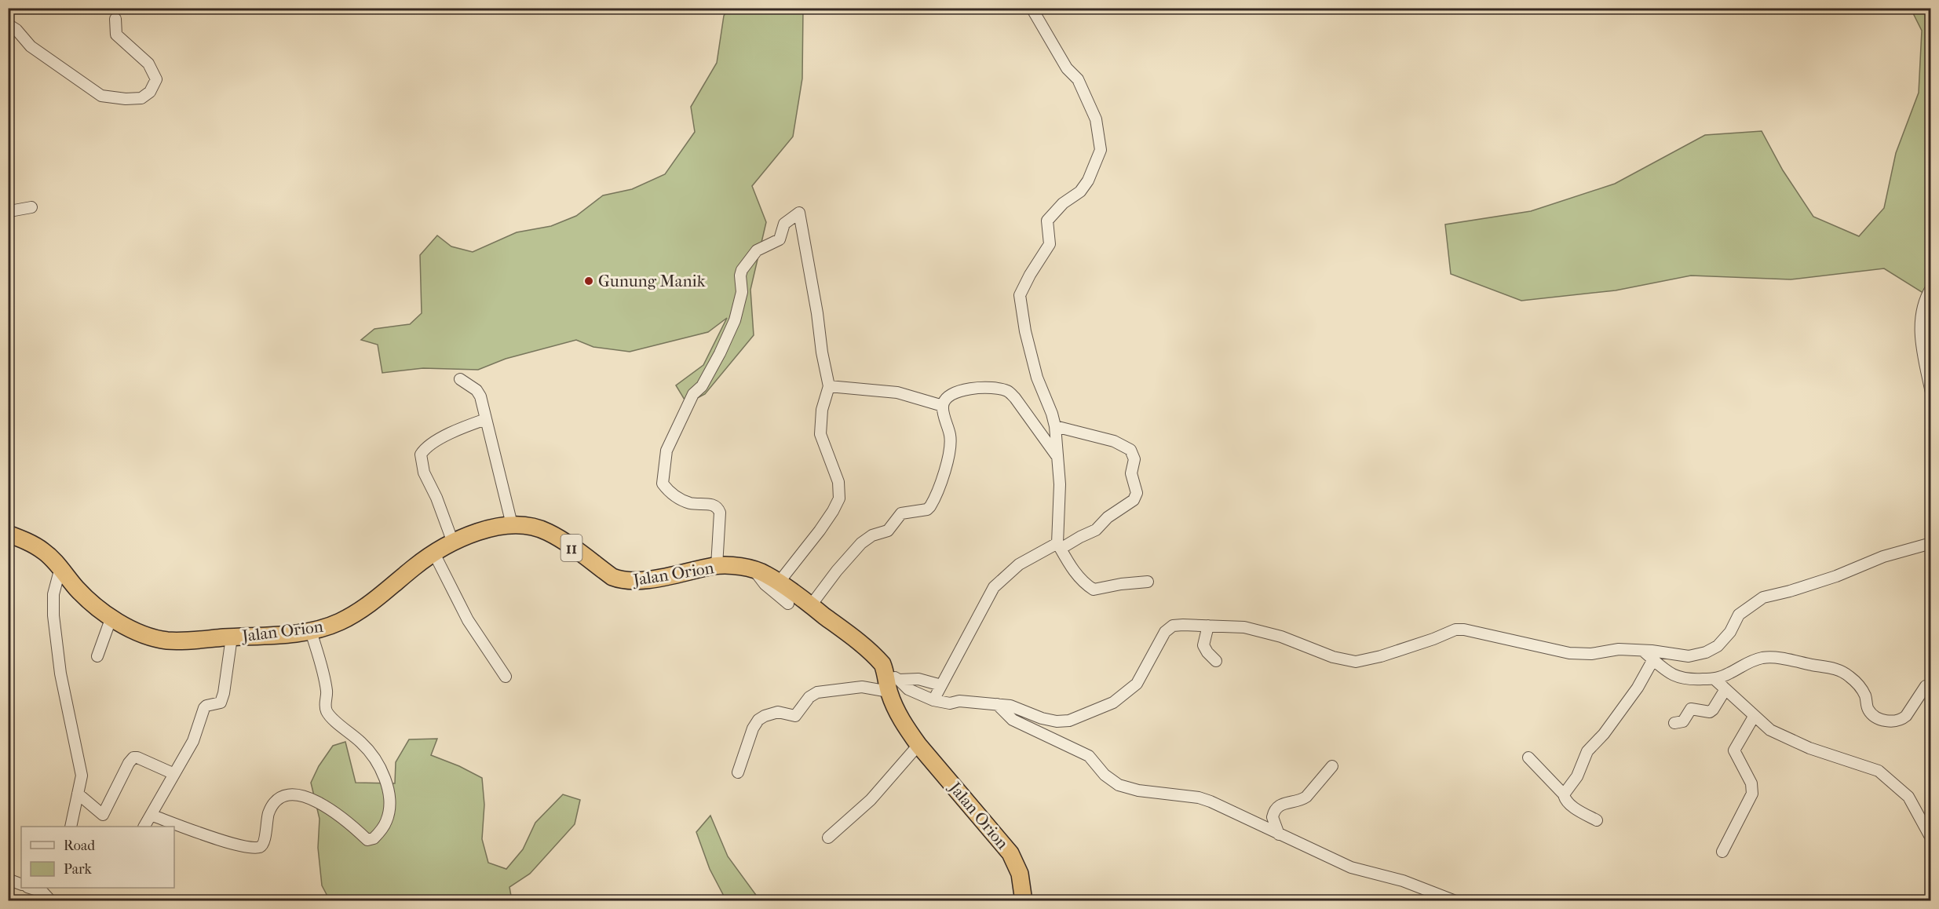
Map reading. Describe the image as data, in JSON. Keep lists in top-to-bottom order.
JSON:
{
  "streets": {
    "highway": ["11", "Jalan Orion"]
  },
  "places": ["Gunung Manik"],
  "legend": ["Road", "Park"]
}
